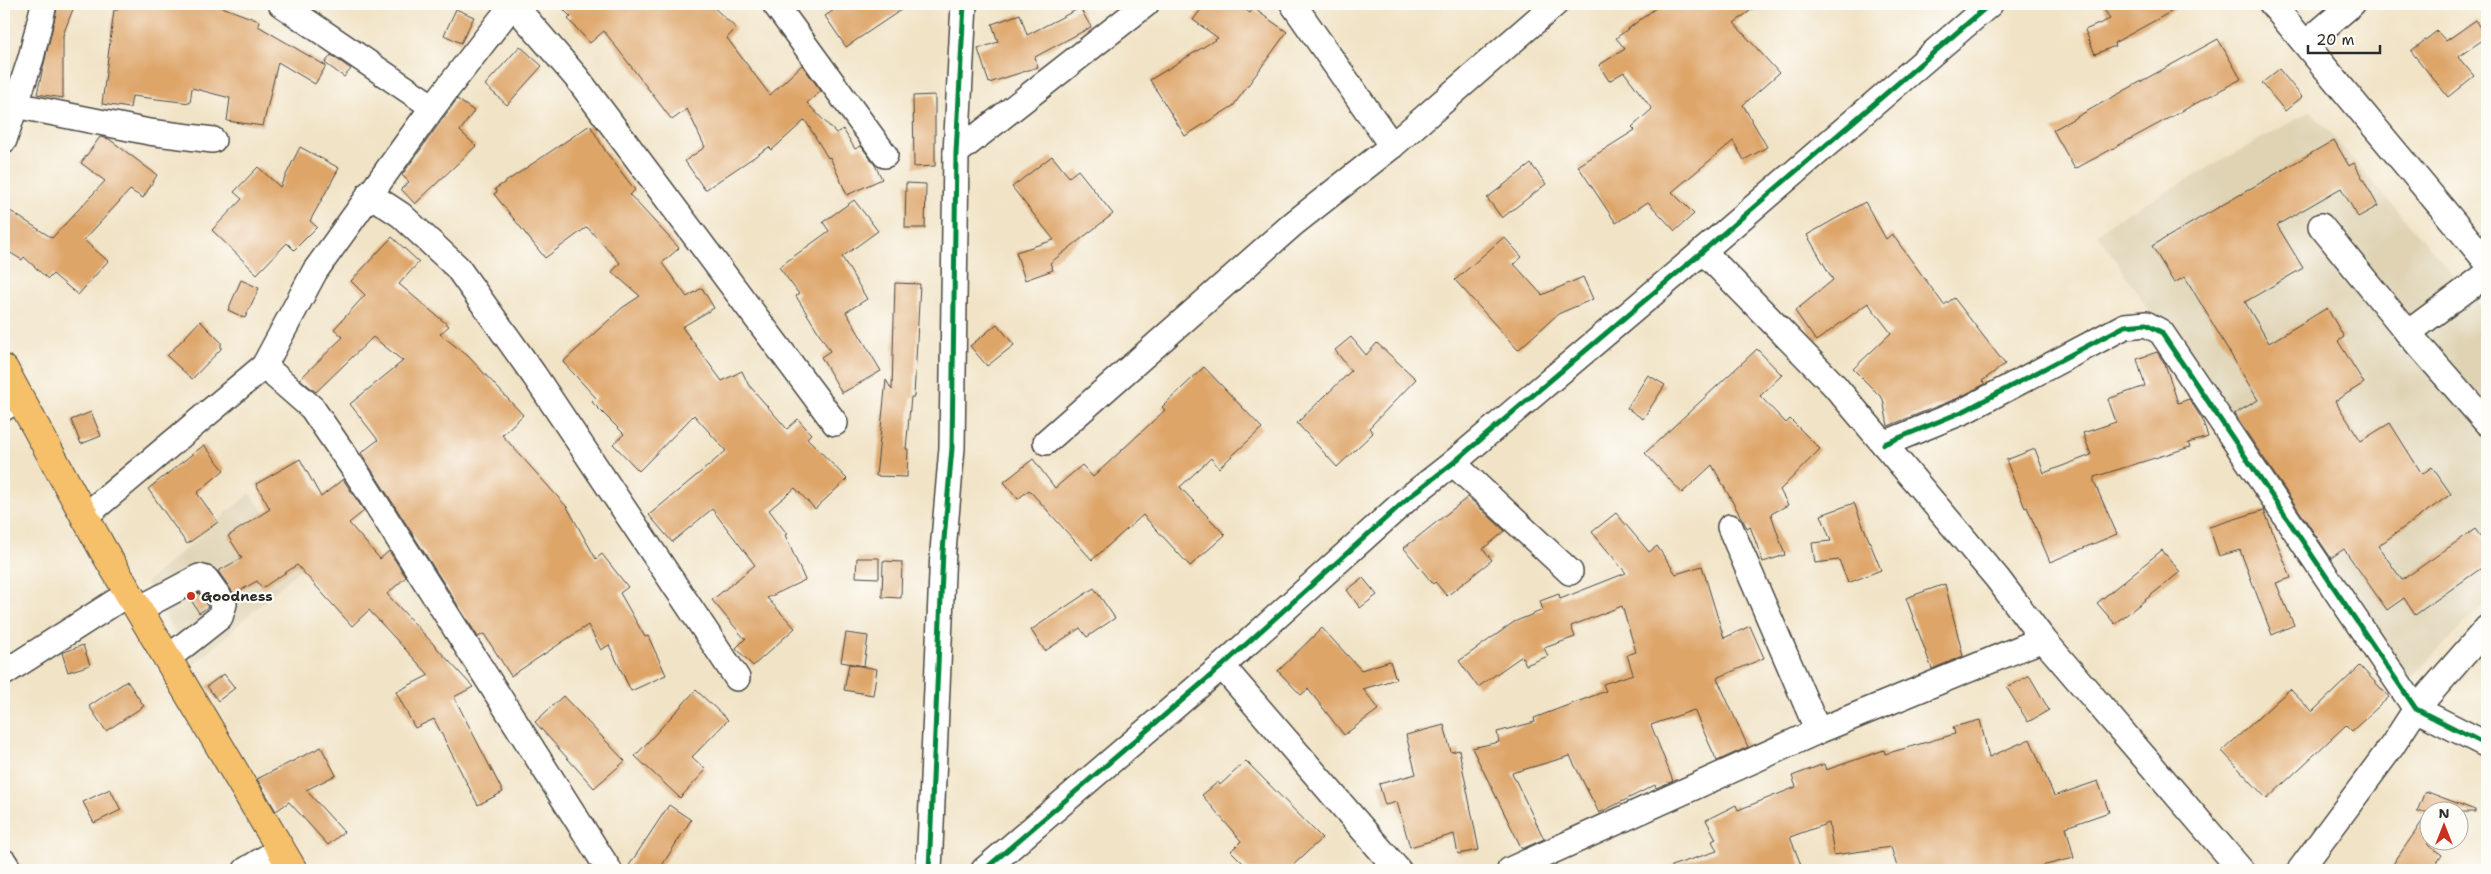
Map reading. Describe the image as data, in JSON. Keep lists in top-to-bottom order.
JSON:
{
  "places": ["Goodness"],
  "scale_bar": "20 m",
  "north": "top"
}
